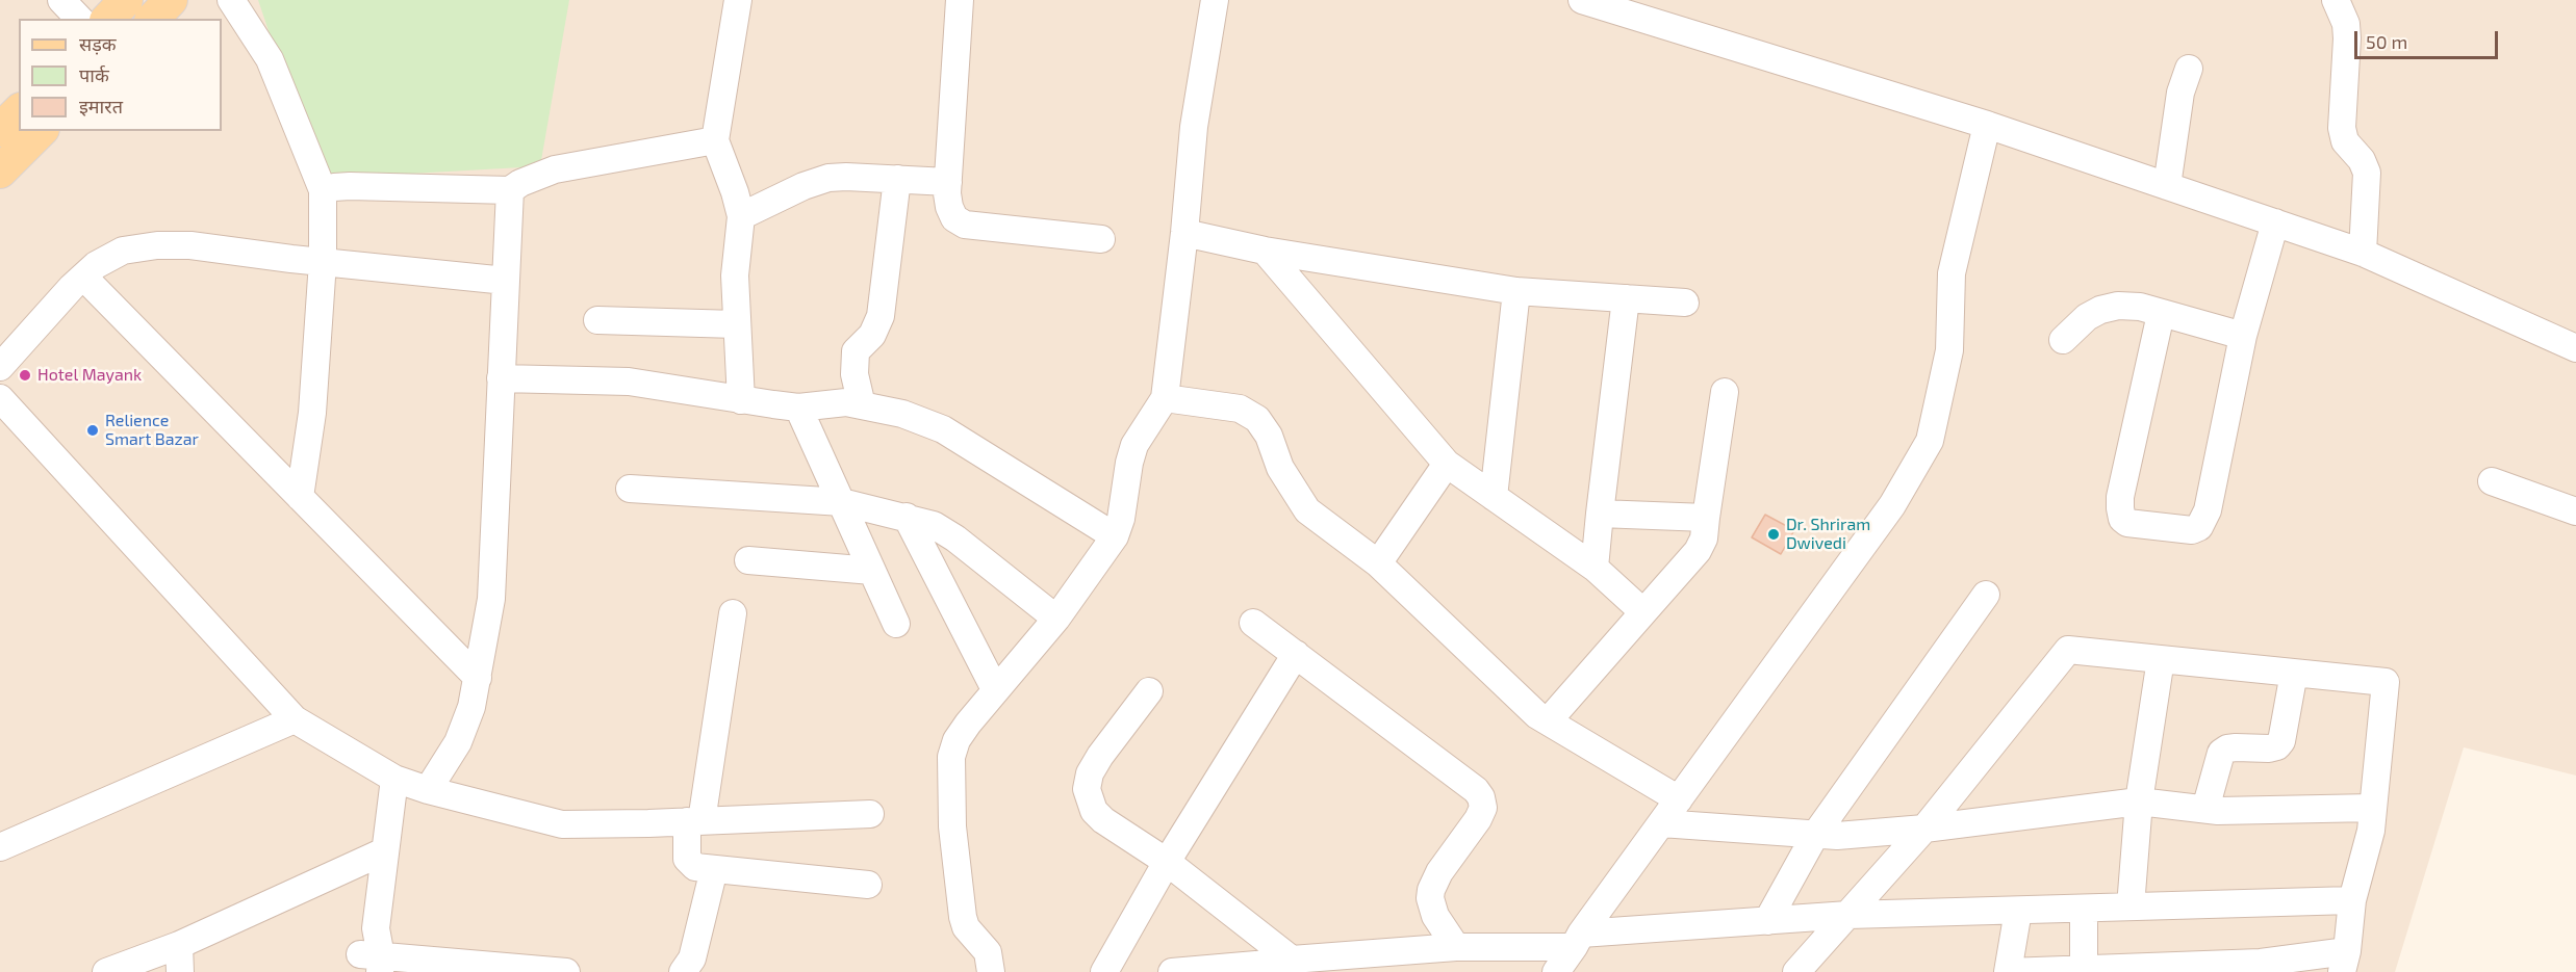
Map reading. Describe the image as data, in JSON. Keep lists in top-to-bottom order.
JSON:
{
  "places": ["Hotel Mayank", "Relience Smart Bazar", "Dr. Shriram Dwivedi"],
  "legend": ["सड़क", "पार्क", "इमारत"],
  "scale_bar": "50 m"
}
